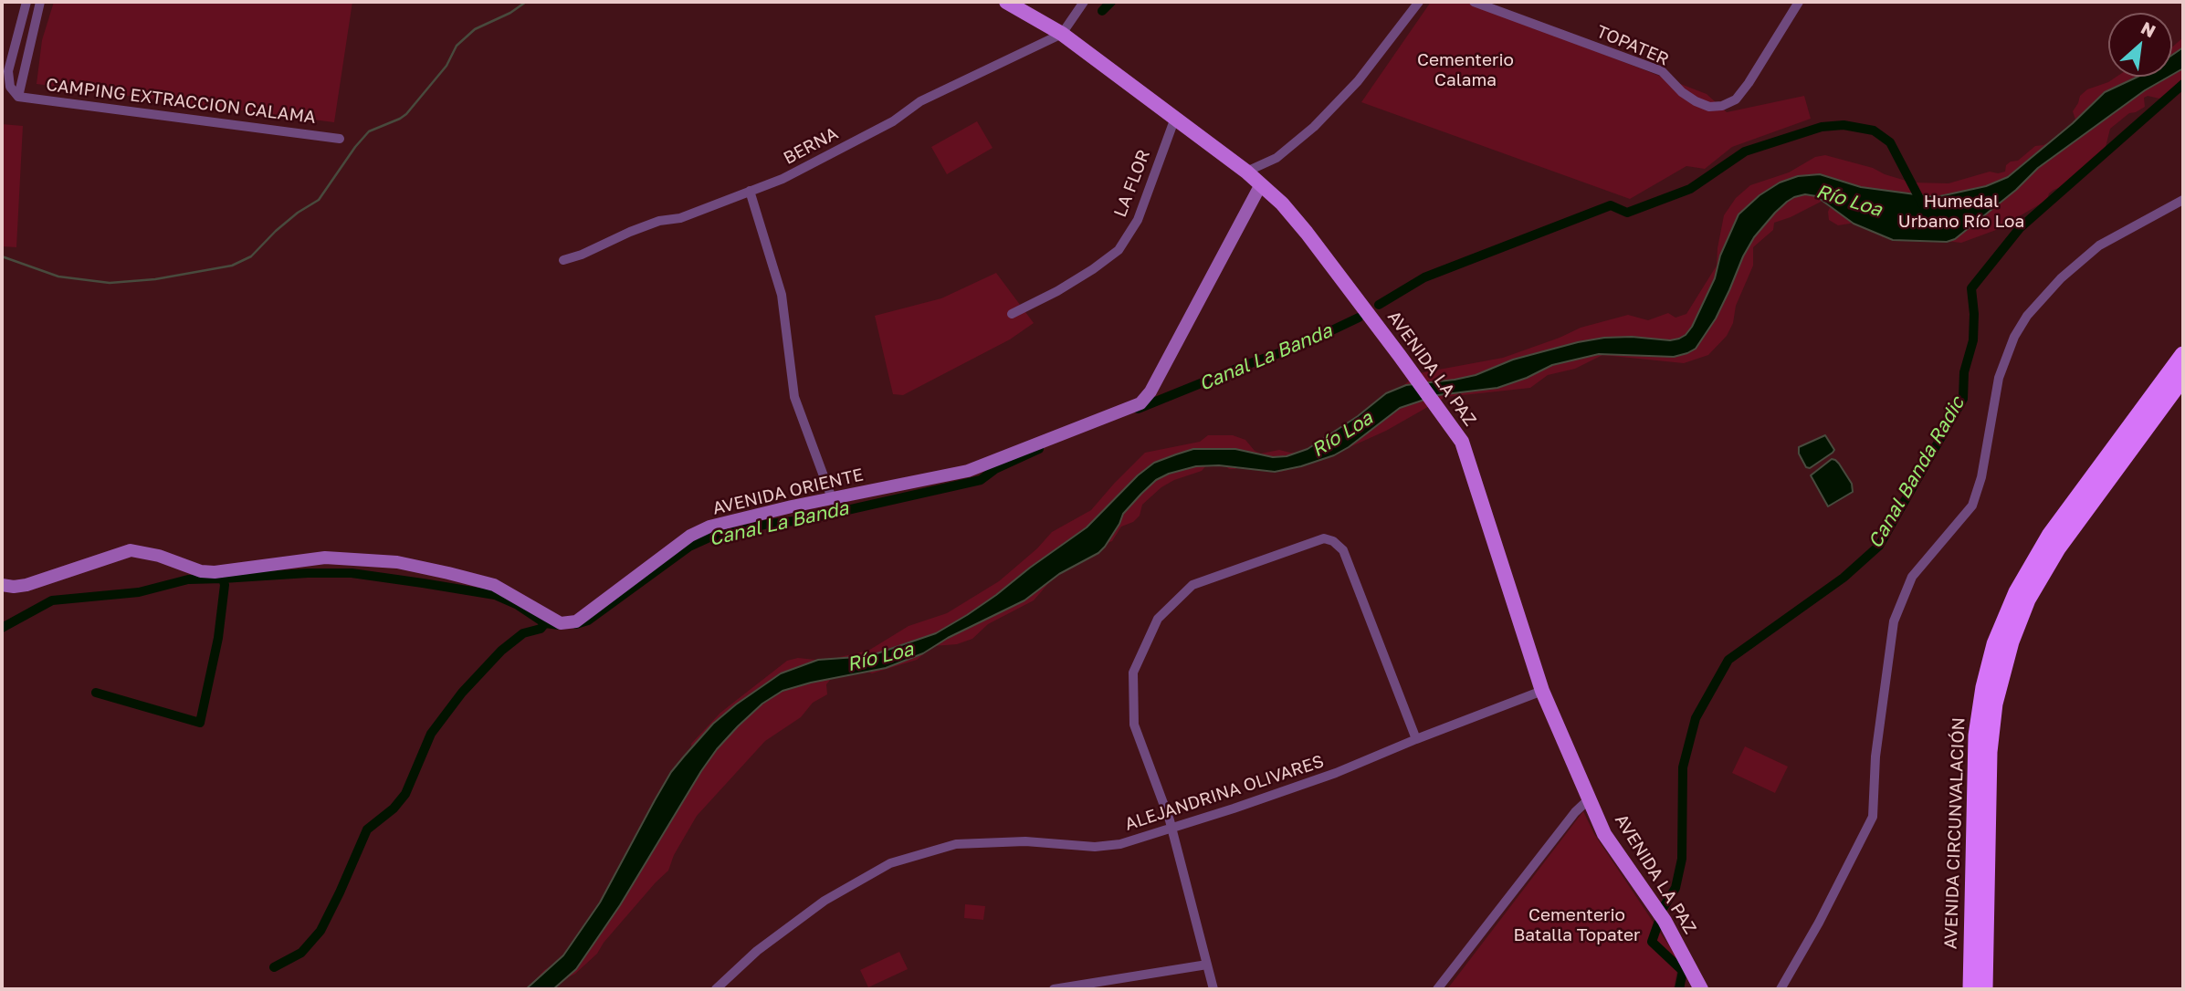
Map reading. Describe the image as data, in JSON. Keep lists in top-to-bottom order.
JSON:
{
  "streets": {
    "highway": ["AVENIDA CIRCUNVALACIÓN"],
    "main road": ["AVENIDA LA PAZ"],
    "street": [
      "TOPATER",
      "CAMPING EXTRACCION CALAMA",
      "BERNA",
      "LA FLOR",
      "AVENIDA ORIENTE",
      "ALEJANDRINA OLIVARES"
    ]
  },
  "crossings": [
    ["BERNA", "AVENIDA LA PAZ"],
    ["LA FLOR", "AVENIDA LA PAZ"],
    ["AVENIDA LA PAZ", "AVENIDA ORIENTE"],
    ["AVENIDA LA PAZ", "ALEJANDRINA OLIVARES"]
  ],
  "water": ["Río Loa", "Canal La Banda", "Canal Banda Radic"],
  "parks": ["Cementerio Calama", "Humedal Urbano Río Loa", "Cementerio Batalla Topater"],
  "north": "top right"
}
